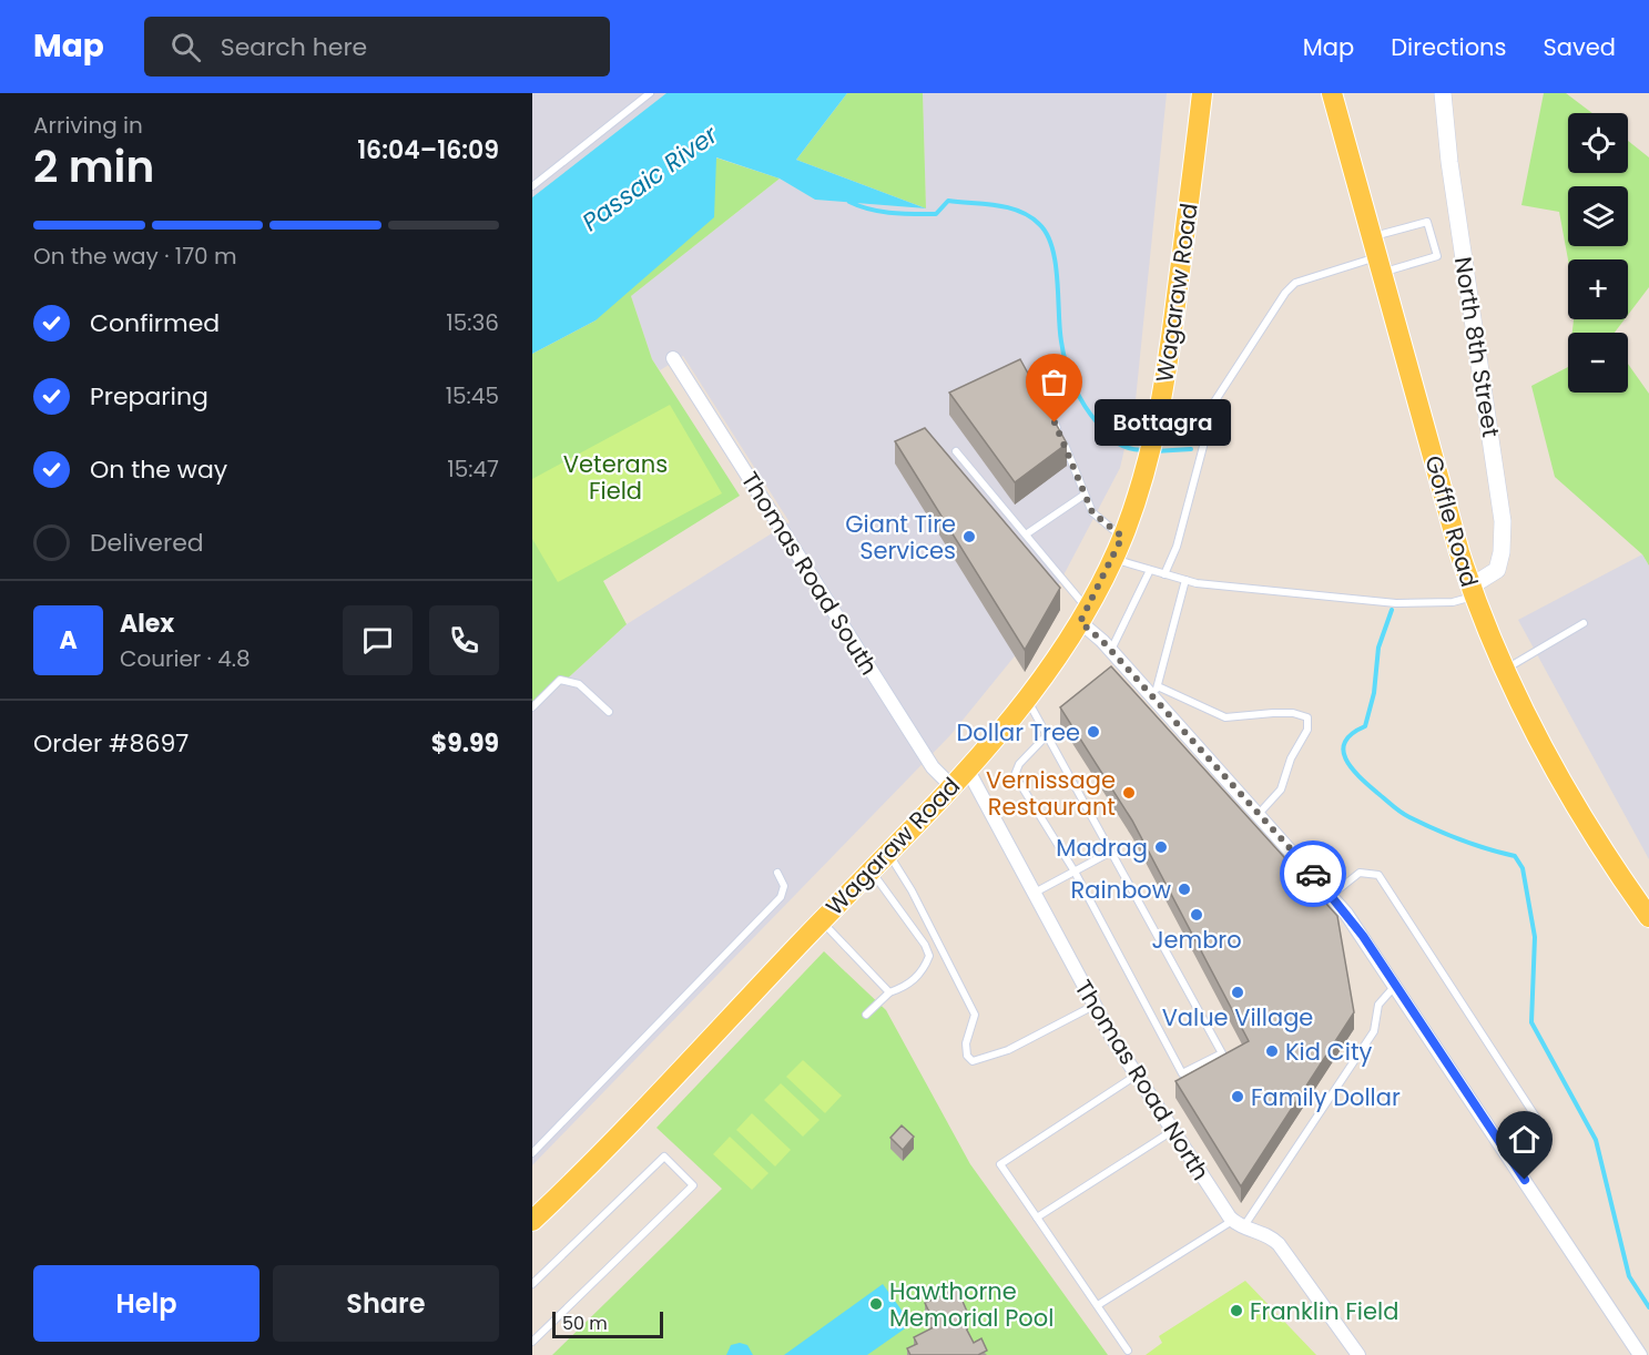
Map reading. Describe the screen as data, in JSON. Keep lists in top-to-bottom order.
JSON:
{
  "streets": {
    "main road": ["Wagaraw Road", "Goffle Road"],
    "street": ["North 8th Street", "Thomas Road South", "Thomas Road North"]
  },
  "crossings": [
    ["Wagaraw Road", "Thomas Road South"],
    ["Wagaraw Road", "Thomas Road North"],
    ["North 8th Street", "Goffle Road"]
  ],
  "water": ["Passaic River"],
  "parks": ["Veterans Field"],
  "places": [
    "Bottagra",
    "Giant Tire Services",
    "Dollar Tree",
    "Vernissage Restaurant",
    "Madrag",
    "Rainbow",
    "Jembro",
    "Value Village",
    "Kid City",
    "Family Dollar",
    "Hawthorne Memorial Pool",
    "Franklin Field"
  ],
  "scale_bar": "50 m",
  "page": {
    "header": "Map",
    "search": "Search here",
    "nav": ["Map", "Directions", "Saved"],
    "heading": ["2 min", "Arriving in", "16:04–16:09"],
    "panel": [
      "Alex",
      "Courier · 4.8",
      "Order #8697",
      "$9.99"
    ],
    "map_buttons": ["+", "−"],
    "bar": "On the way · 170 m",
    "list": [
      ["Confirmed", "15:36"],
      ["Preparing", "15:45"],
      ["On the way", "15:47"],
      "Delivered"
    ],
    "bubble": "Bottagra",
    "round": "A",
    "buttons": ["Help", "Share"],
    "scale": "50 m"
  }
}
